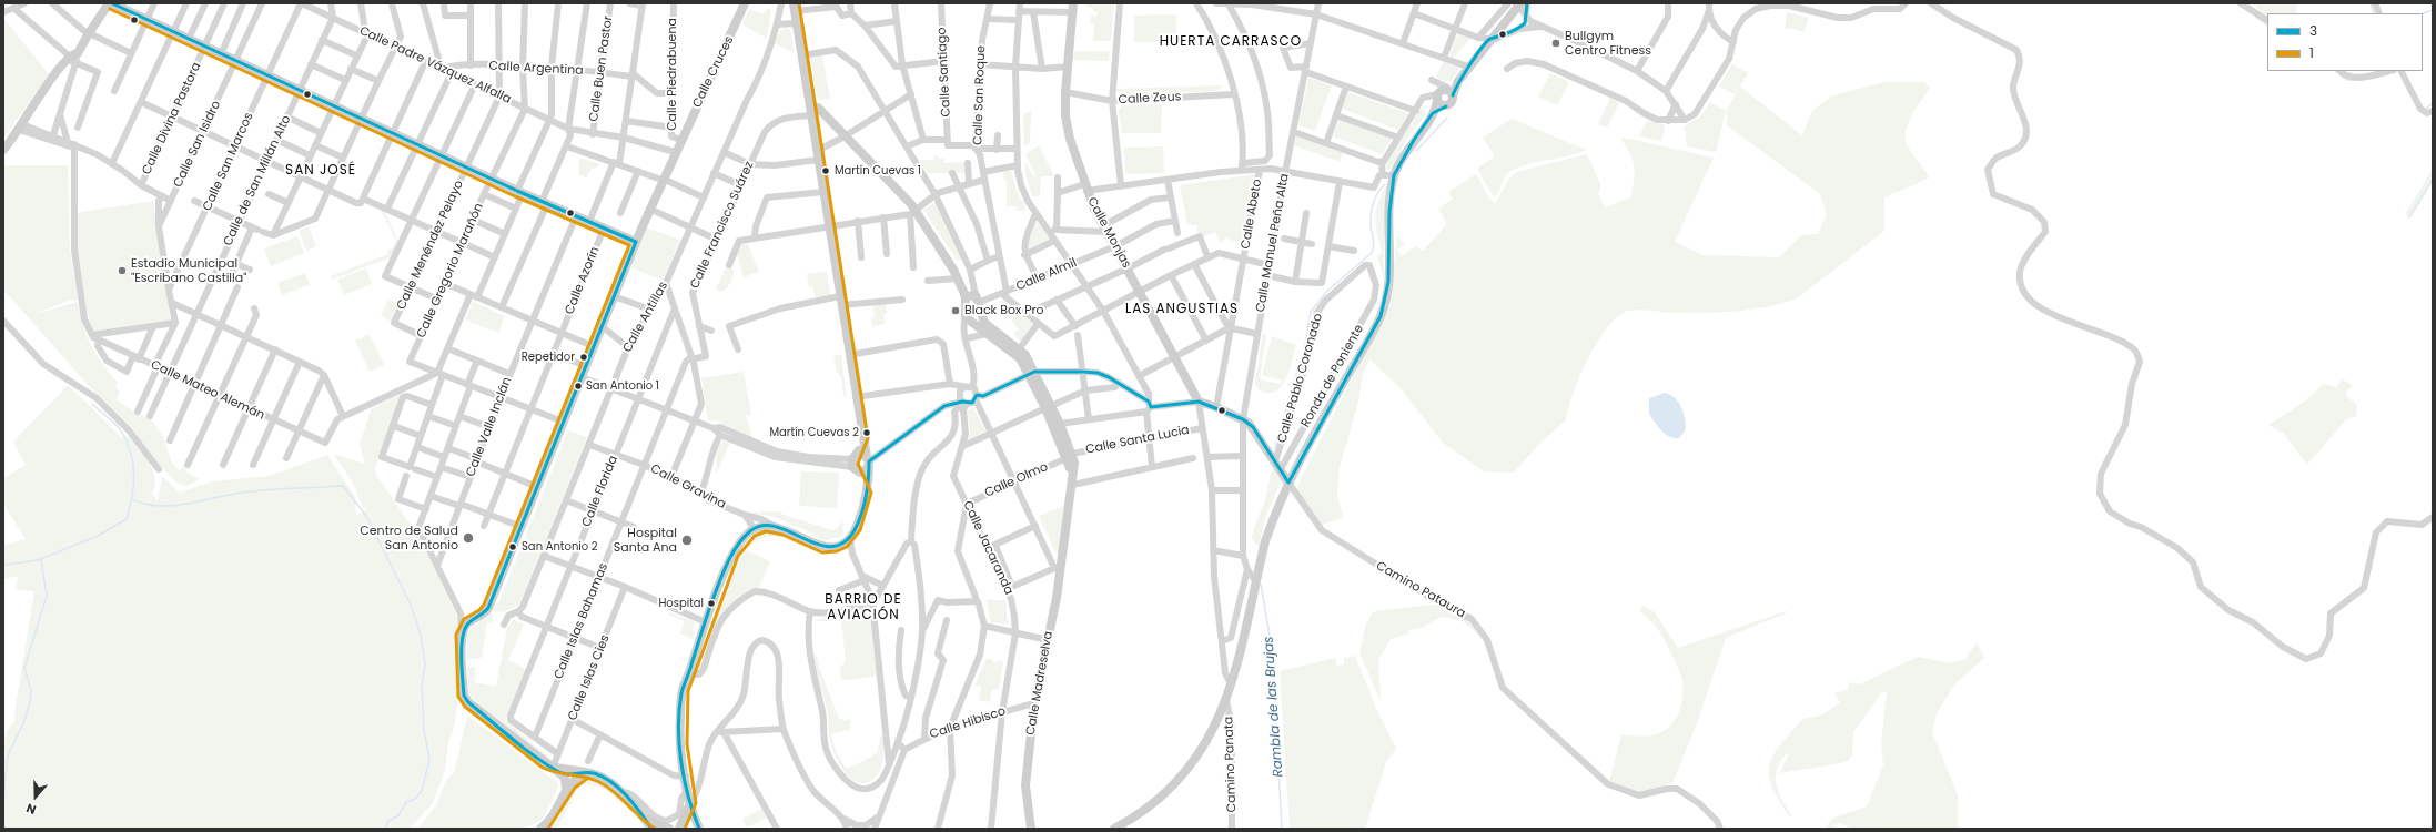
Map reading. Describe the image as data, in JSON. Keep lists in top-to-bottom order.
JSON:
{
  "streets": {
    "main road": [
      "Calle Cruces",
      "Calle Monjas",
      "Camino Pataura",
      "Calle Madreselva"
    ],
    "street": [
      "Calle Padre Vázquez Alfalla",
      "Calle Argentina",
      "Calle Buen Pastor",
      "Calle Santiago",
      "Calle Piedrabuena",
      "Calle San Roque",
      "Calle Zeus",
      "Calle Divina Pastora",
      "Calle San Isidro",
      "Calle San Marcos",
      "Calle de San Millán Alto",
      "Calle Abeto",
      "Calle Francisco Suárez",
      "Calle Manuel Peña Alta",
      "Calle Menéndez Pelayo",
      "Calle Gregorio Marañón",
      "Calle Almil",
      "Calle Azorín",
      "Calle Antillas",
      "Ronda de Poniente",
      "Calle Pablo Coronado",
      "Calle Mateo Alemán",
      "Calle Valle Inclán",
      "Calle Santa Lucia",
      "Calle Olmo",
      "Calle Gravina",
      "Calle Florida",
      "Calle Jacaranda",
      "Calle Islas Bahamas",
      "Calle Islas Cies",
      "Calle Hibisco",
      "Camino Panata"
    ]
  },
  "crossings": [
    ["Calle Padre Vázquez Alfalla", "Calle Argentina"],
    ["Calle Padre Vázquez Alfalla", "Calle Buen Pastor"],
    ["Calle Padre Vázquez Alfalla", "Calle Cruces"],
    ["Calle Padre Vázquez Alfalla", "Calle San Marcos"],
    ["Calle Padre Vázquez Alfalla", "Calle de San Millán Alto"],
    ["Calle Padre Vázquez Alfalla", "Calle Menéndez Pelayo"],
    ["Calle Padre Vázquez Alfalla", "Calle Gregorio Marañón"],
    ["Calle Argentina", "Calle Buen Pastor"],
    ["Calle Cruces", "Calle Piedrabuena"],
    ["Calle San Roque", "Calle Almil"],
    ["Calle Zeus", "Calle Monjas"],
    ["Calle de San Millán Alto", "Calle Mateo Alemán"],
    ["Calle Francisco Suárez", "Calle Islas Bahamas"],
    ["Calle Monjas", "Calle Almil"],
    ["Calle Manuel Peña Alta", "Camino Pataura"],
    ["Calle Menéndez Pelayo", "Calle Gregorio Marañón"],
    ["Calle Antillas", "Calle Gravina"],
    ["Ronda de Poniente", "Calle Pablo Coronado"],
    ["Ronda de Poniente", "Camino Pataura"],
    ["Calle Pablo Coronado", "Camino Pataura"],
    ["Calle Santa Lucia", "Calle Olmo"],
    ["Calle Olmo", "Calle Jacaranda"],
    ["Calle Gravina", "Calle Florida"],
    ["Calle Gravina", "Calle Islas Bahamas"],
    ["Calle Florida", "Calle Islas Bahamas"],
    ["Calle Florida", "Calle Islas Cies"],
    ["Calle Jacaranda", "Calle Hibisco"],
    ["Calle Madreselva", "Calle Hibisco"]
  ],
  "districts": [
    "HUERTA CARRASCO",
    "SAN JOSÉ",
    "LAS ANGUSTIAS",
    "BARRIO DE AVIACIÓN"
  ],
  "water": ["Rambla de las Brujas"],
  "places": [
    "Bullgym Centro Fitness",
    "Martín Cuevas 1",
    "Estadio Municipal \"Escribano Castilla\"",
    "Black Box Pro",
    "Repetidor",
    "San Antonio 1",
    "Martín Cuevas 2",
    "Centro de Salud San Antonio",
    "Hospital Santa Ana",
    "San Antonio 2",
    "Hospital"
  ],
  "lines": ["transit line 3", "transit line 1"],
  "legend": ["3", "1"],
  "north": "bottom"
}
